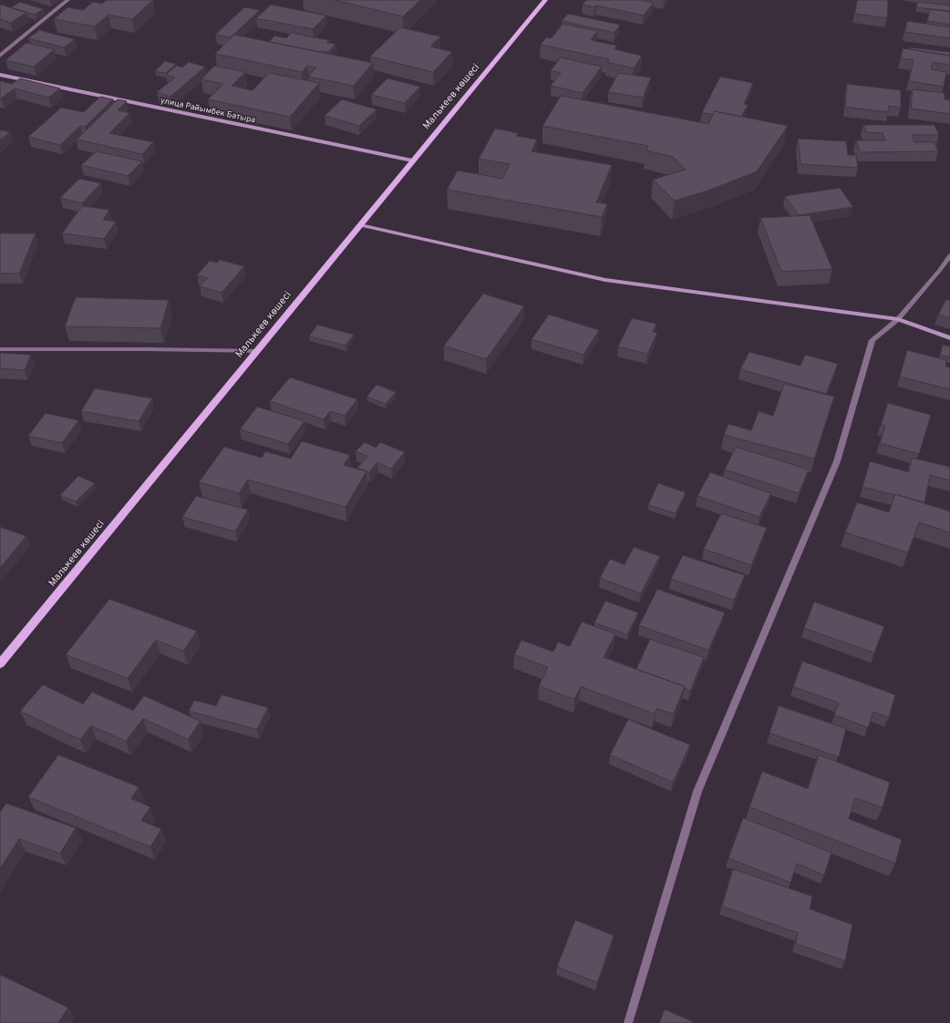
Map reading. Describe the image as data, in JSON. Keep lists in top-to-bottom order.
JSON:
{
  "streets": {
    "main road": ["Малькеев көшесі"],
    "street": ["улица Райымбек Батыра"]
  },
  "crossings": [
    ["Малькеев көшесі", "улица Райымбек Батыра"]
  ]
}
